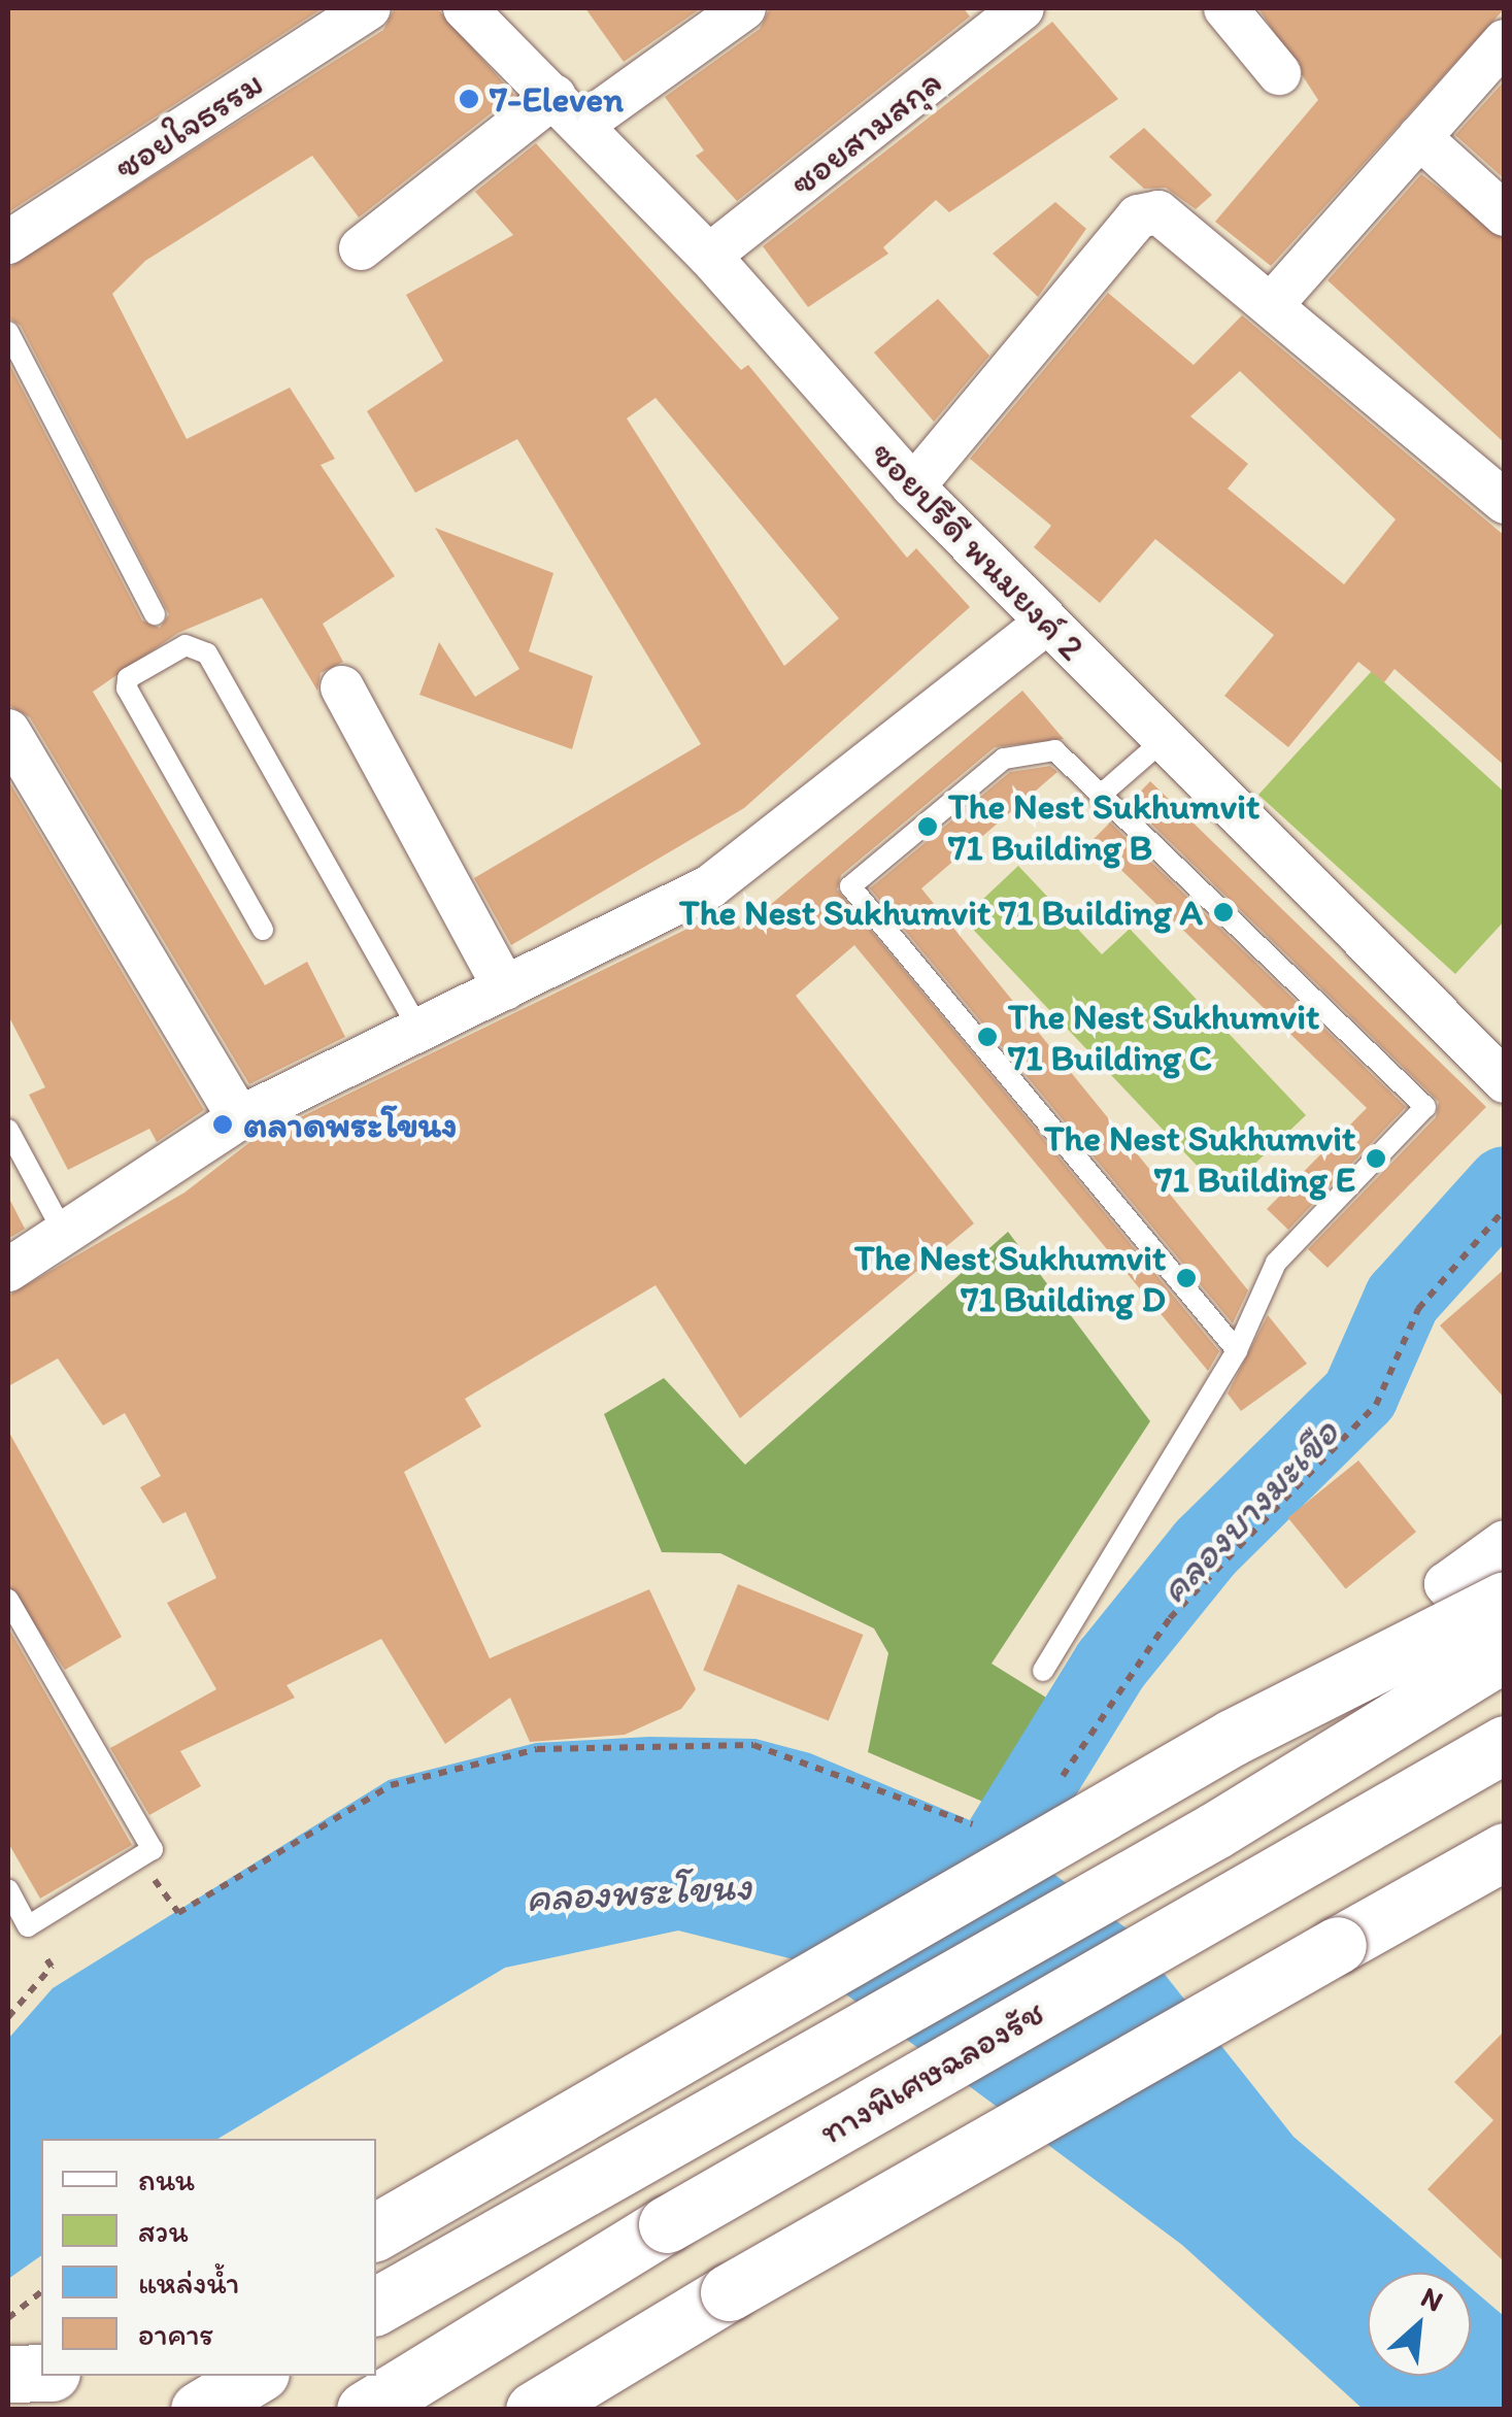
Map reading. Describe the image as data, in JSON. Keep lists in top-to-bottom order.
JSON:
{
  "streets": {
    "highway": ["ทางพิเศษฉลองรัช"],
    "street": ["ซอยใจธรรม", "ซอยสามสกุล", "ซอยปรีดี พนมยงค์ 2"]
  },
  "crossings": [
    ["ซอยสามสกุล", "ซอยปรีดี พนมยงค์ 2"]
  ],
  "water": ["คลองบางมะเขือ", "คลองพระโขนง"],
  "places": [
    "7-Eleven",
    "The Nest Sukhumvit 71 Building B",
    "The Nest Sukhumvit 71 Building A",
    "The Nest Sukhumvit 71 Building C",
    "ตลาดพระโขนง",
    "The Nest Sukhumvit 71 Building E",
    "The Nest Sukhumvit 71 Building D"
  ],
  "legend": [
    "ถนน",
    "สวน",
    "แหล่งน้ำ",
    "อาคาร"
  ],
  "north": "top right"
}
